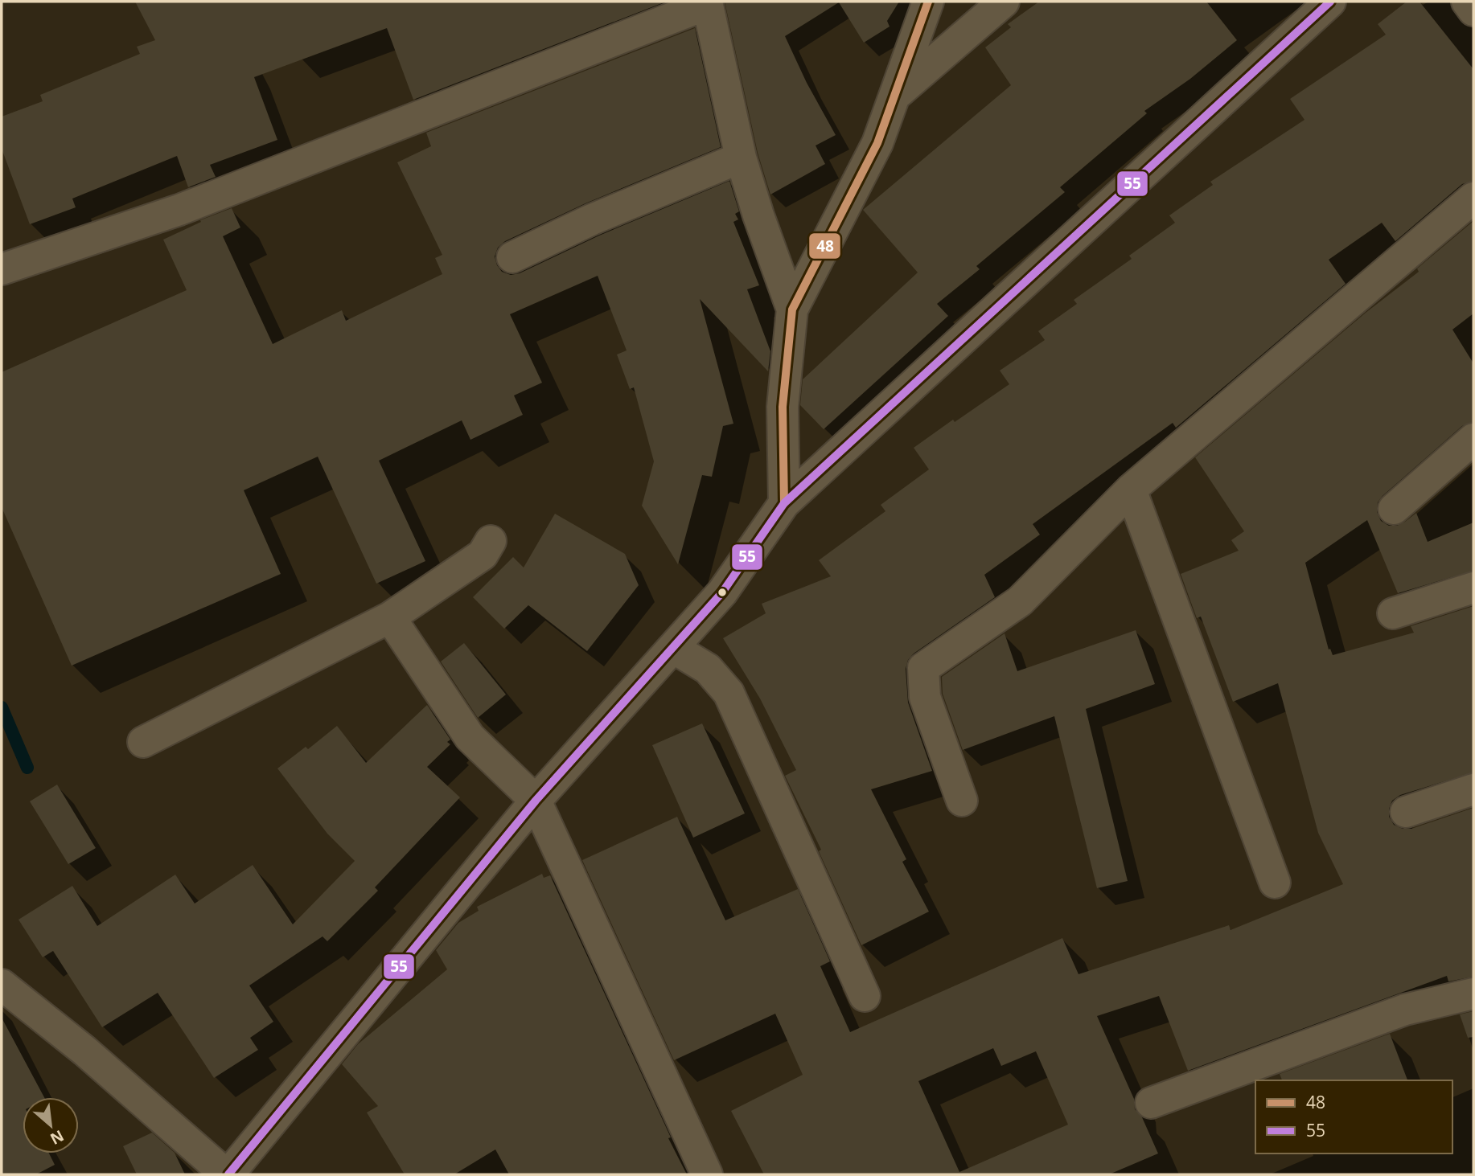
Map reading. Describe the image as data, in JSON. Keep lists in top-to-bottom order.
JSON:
{
  "lines": ["transit line 48", "transit line 55"],
  "legend": ["48", "55"],
  "north": "bottom right"
}
